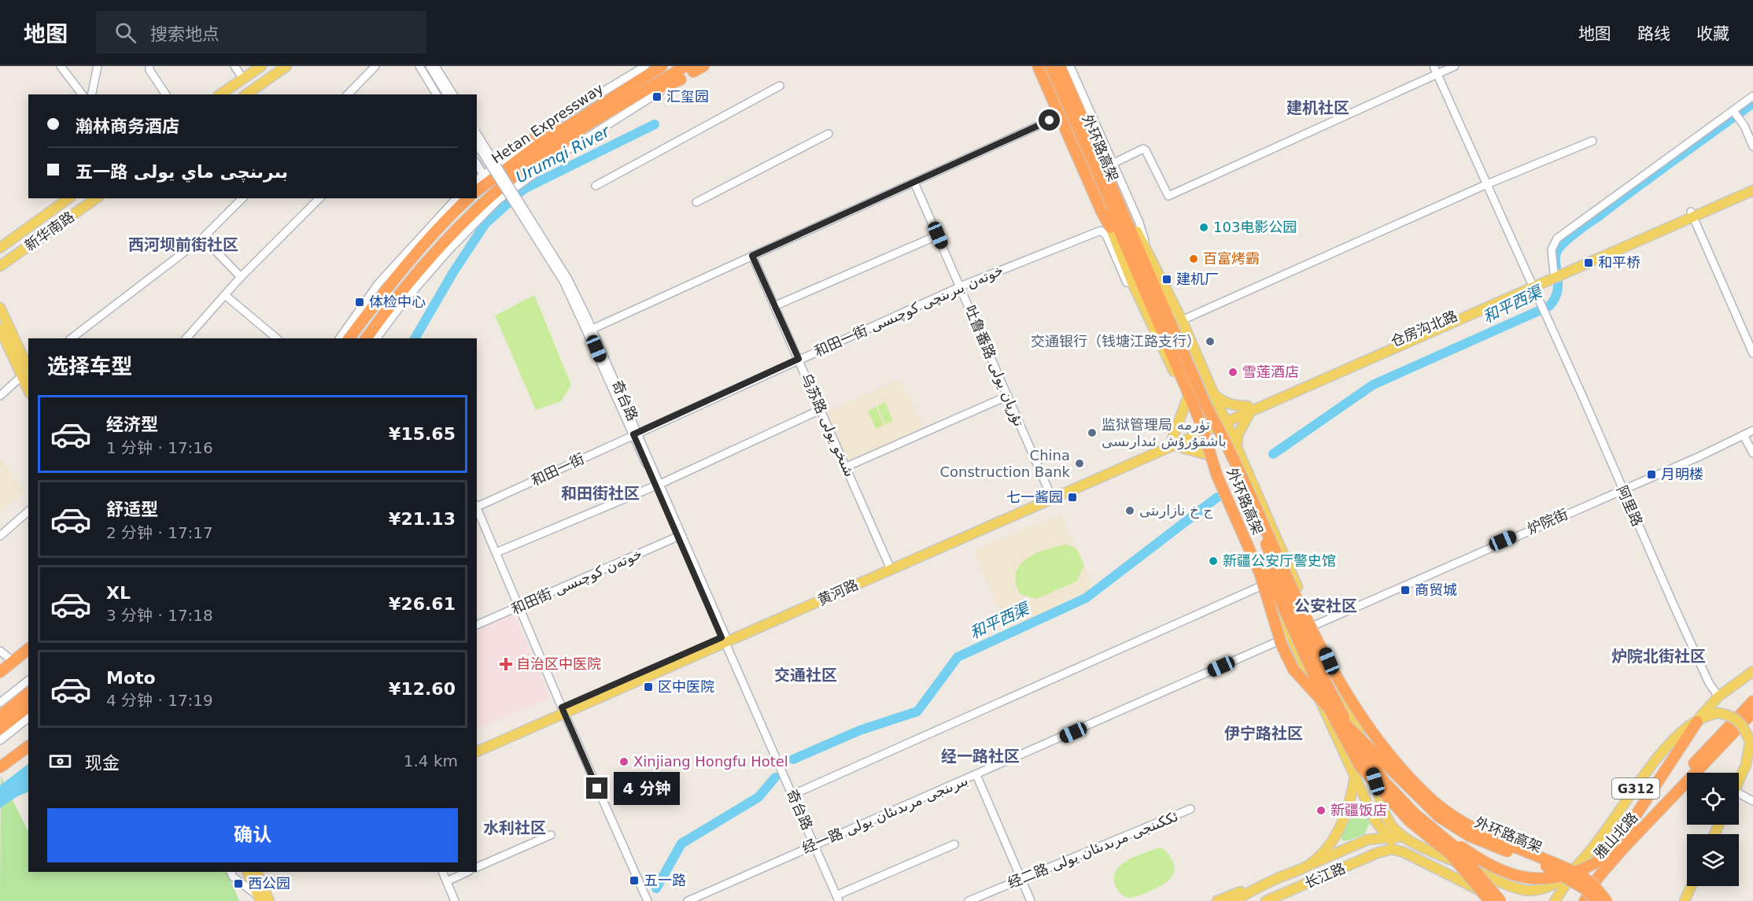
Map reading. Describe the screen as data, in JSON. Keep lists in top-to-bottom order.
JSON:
{
  "streets": {
    "highway": ["Hetan Expressway", "外环路高架", "雅山北路"],
    "main road": [
      "新华南路",
      "仓房沟北路",
      "黄河路",
      "G312",
      "长江路"
    ],
    "street": [
      "和田一街 خوتەن بىرىنچى كوچىسى",
      "吐鲁番路 تۇرپان يولى",
      "奇台路",
      "乌苏路 شىخو يولى",
      "和田一街",
      "阿里路",
      "炉院街",
      "和田街 خوتەن كوچىسى",
      "经一路 بىرىنجى مرىدىئان يولى",
      "经二路 ئككىنجى مرىدىئان يولى"
    ]
  },
  "crossings": [
    ["外环路高架", "仓房沟北路"],
    ["外环路高架", "黄河路"],
    ["和田一街 خوتەن بىرىنچى كوچىسى", "吐鲁番路 تۇرپان يولى"],
    ["和田一街 خوتەن بىرىنچى كوچىسى", "奇台路"],
    ["和田一街 خوتەن بىرىنچى كوچىسى", "乌苏路 شىخو يولى"],
    ["和田一街 خوتەن بىرىنچى كوچىسى", "和田一街"],
    ["仓房沟北路", "阿里路"],
    ["仓房沟北路", "黄河路"],
    ["吐鲁番路 تۇرپان يولى", "黄河路"],
    ["奇台路", "和田一街"],
    ["奇台路", "和田街 خوتەن كوچىسى"],
    ["奇台路", "黄河路"],
    ["奇台路", "经一路 بىرىنجى مرىدىئان يولى"],
    ["乌苏路 شىخو يولى", "黄河路"],
    ["阿里路", "炉院街"],
    ["阿里路", "G312"],
    ["炉院街", "经一路 بىرىنجى مرىدىئان يولى"]
  ],
  "districts": [
    "建机社区",
    "西河坝前街社区",
    "和田街社区",
    "公安社区",
    "炉院北街社区",
    "交通社区",
    "伊宁路社区",
    "经一路社区",
    "水利社区"
  ],
  "water": ["Urumqi River", "和平西渠"],
  "places": {
    "transit": [
      "汇玺园",
      "和平桥",
      "建机厂",
      "体检中心",
      "月明楼",
      "七一酱园",
      "商贸城",
      "区中医院",
      "五一路",
      "西公园"
    ],
    "other": [
      "103电影公园",
      "百富烤霸",
      "交通银行（钱塘江路支行）",
      "雪莲酒店",
      "监狱管理局 تۈرمە باشقۇرۇش ئىدارىسى",
      "China Construction Bank",
      "ج خ نازارىتى",
      "新疆公安厅警史馆",
      "Xinjiang Hongfu Hotel",
      "新疆饭店"
    ],
    "health": ["自治区中医院"]
  },
  "page": {
    "header": "地图",
    "search": "搜索地点",
    "nav": ["地图", "路线", "收藏"],
    "banner": ["瀚林商务酒店", "五一路 بىرىنچى ماي يولى"],
    "heading": "选择车型",
    "list": [
      {
        "name": "经济型",
        "note": "1 分钟 · 17:16",
        "value": "¥15.65"
      },
      {
        "name": "舒适型",
        "note": "2 分钟 · 17:17",
        "value": "¥21.13"
      },
      {
        "name": "XL",
        "note": "3 分钟 · 17:18",
        "value": "¥26.61"
      },
      {
        "name": "Moto",
        "note": "4 分钟 · 17:19",
        "value": "¥12.60"
      }
    ],
    "pay": ["现金", "1.4 km"],
    "bubble": "4 分钟",
    "buttons": "确认"
  }
}
